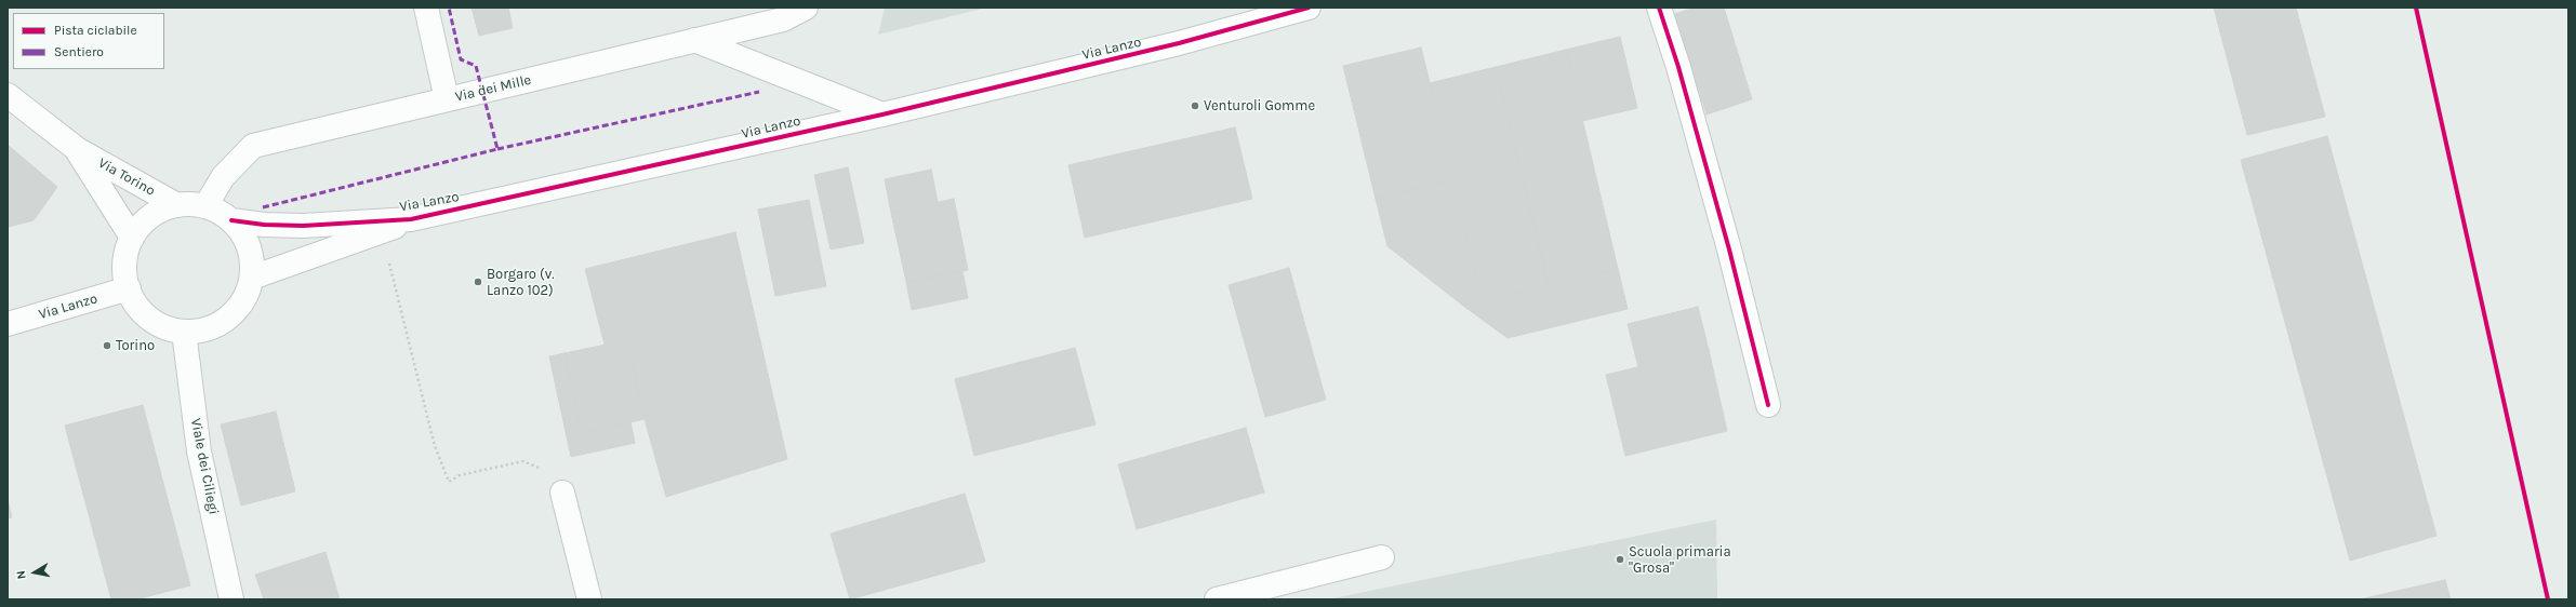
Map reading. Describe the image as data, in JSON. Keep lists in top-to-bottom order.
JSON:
{
  "streets": {
    "street": [
      "Via Lanzo",
      "Via dei Mille",
      "Via Torino",
      "Viale dei Ciliegi"
    ]
  },
  "crossings": [
    ["Via Lanzo", "Via dei Mille"],
    ["Via Lanzo", "Via Torino"],
    ["Via Lanzo", "Viale dei Ciliegi"],
    ["Via dei Mille", "Via Torino"],
    ["Via dei Mille", "Viale dei Ciliegi"],
    ["Via Torino", "Viale dei Ciliegi"]
  ],
  "places": [
    "Venturoli Gomme",
    "Borgaro (v. Lanzo 102)",
    "Torino",
    "Scuola primaria \"Grosa\""
  ],
  "legend": ["Pista ciclabile", "Sentiero"],
  "north": "left"
}
